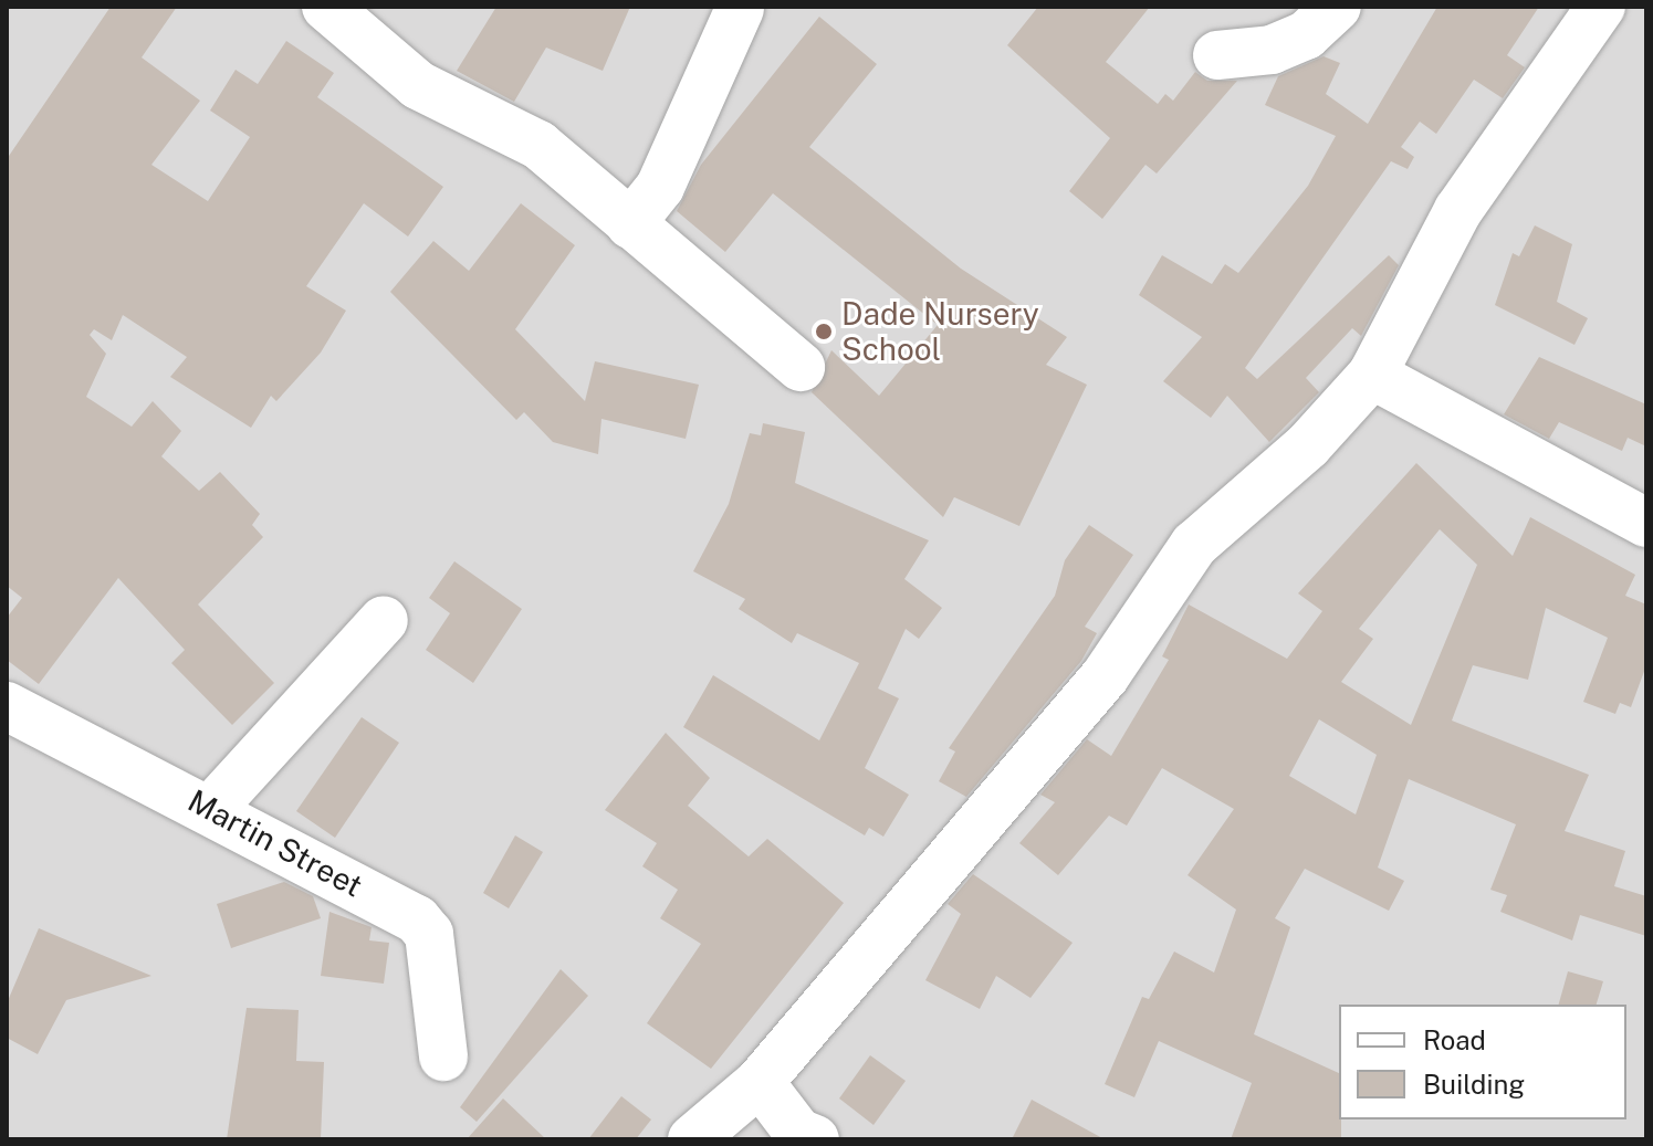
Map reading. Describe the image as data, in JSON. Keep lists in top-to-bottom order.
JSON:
{
  "streets": {
    "street": ["Martin Street"]
  },
  "places": ["Dade Nursery School"],
  "legend": ["Road", "Building"]
}
